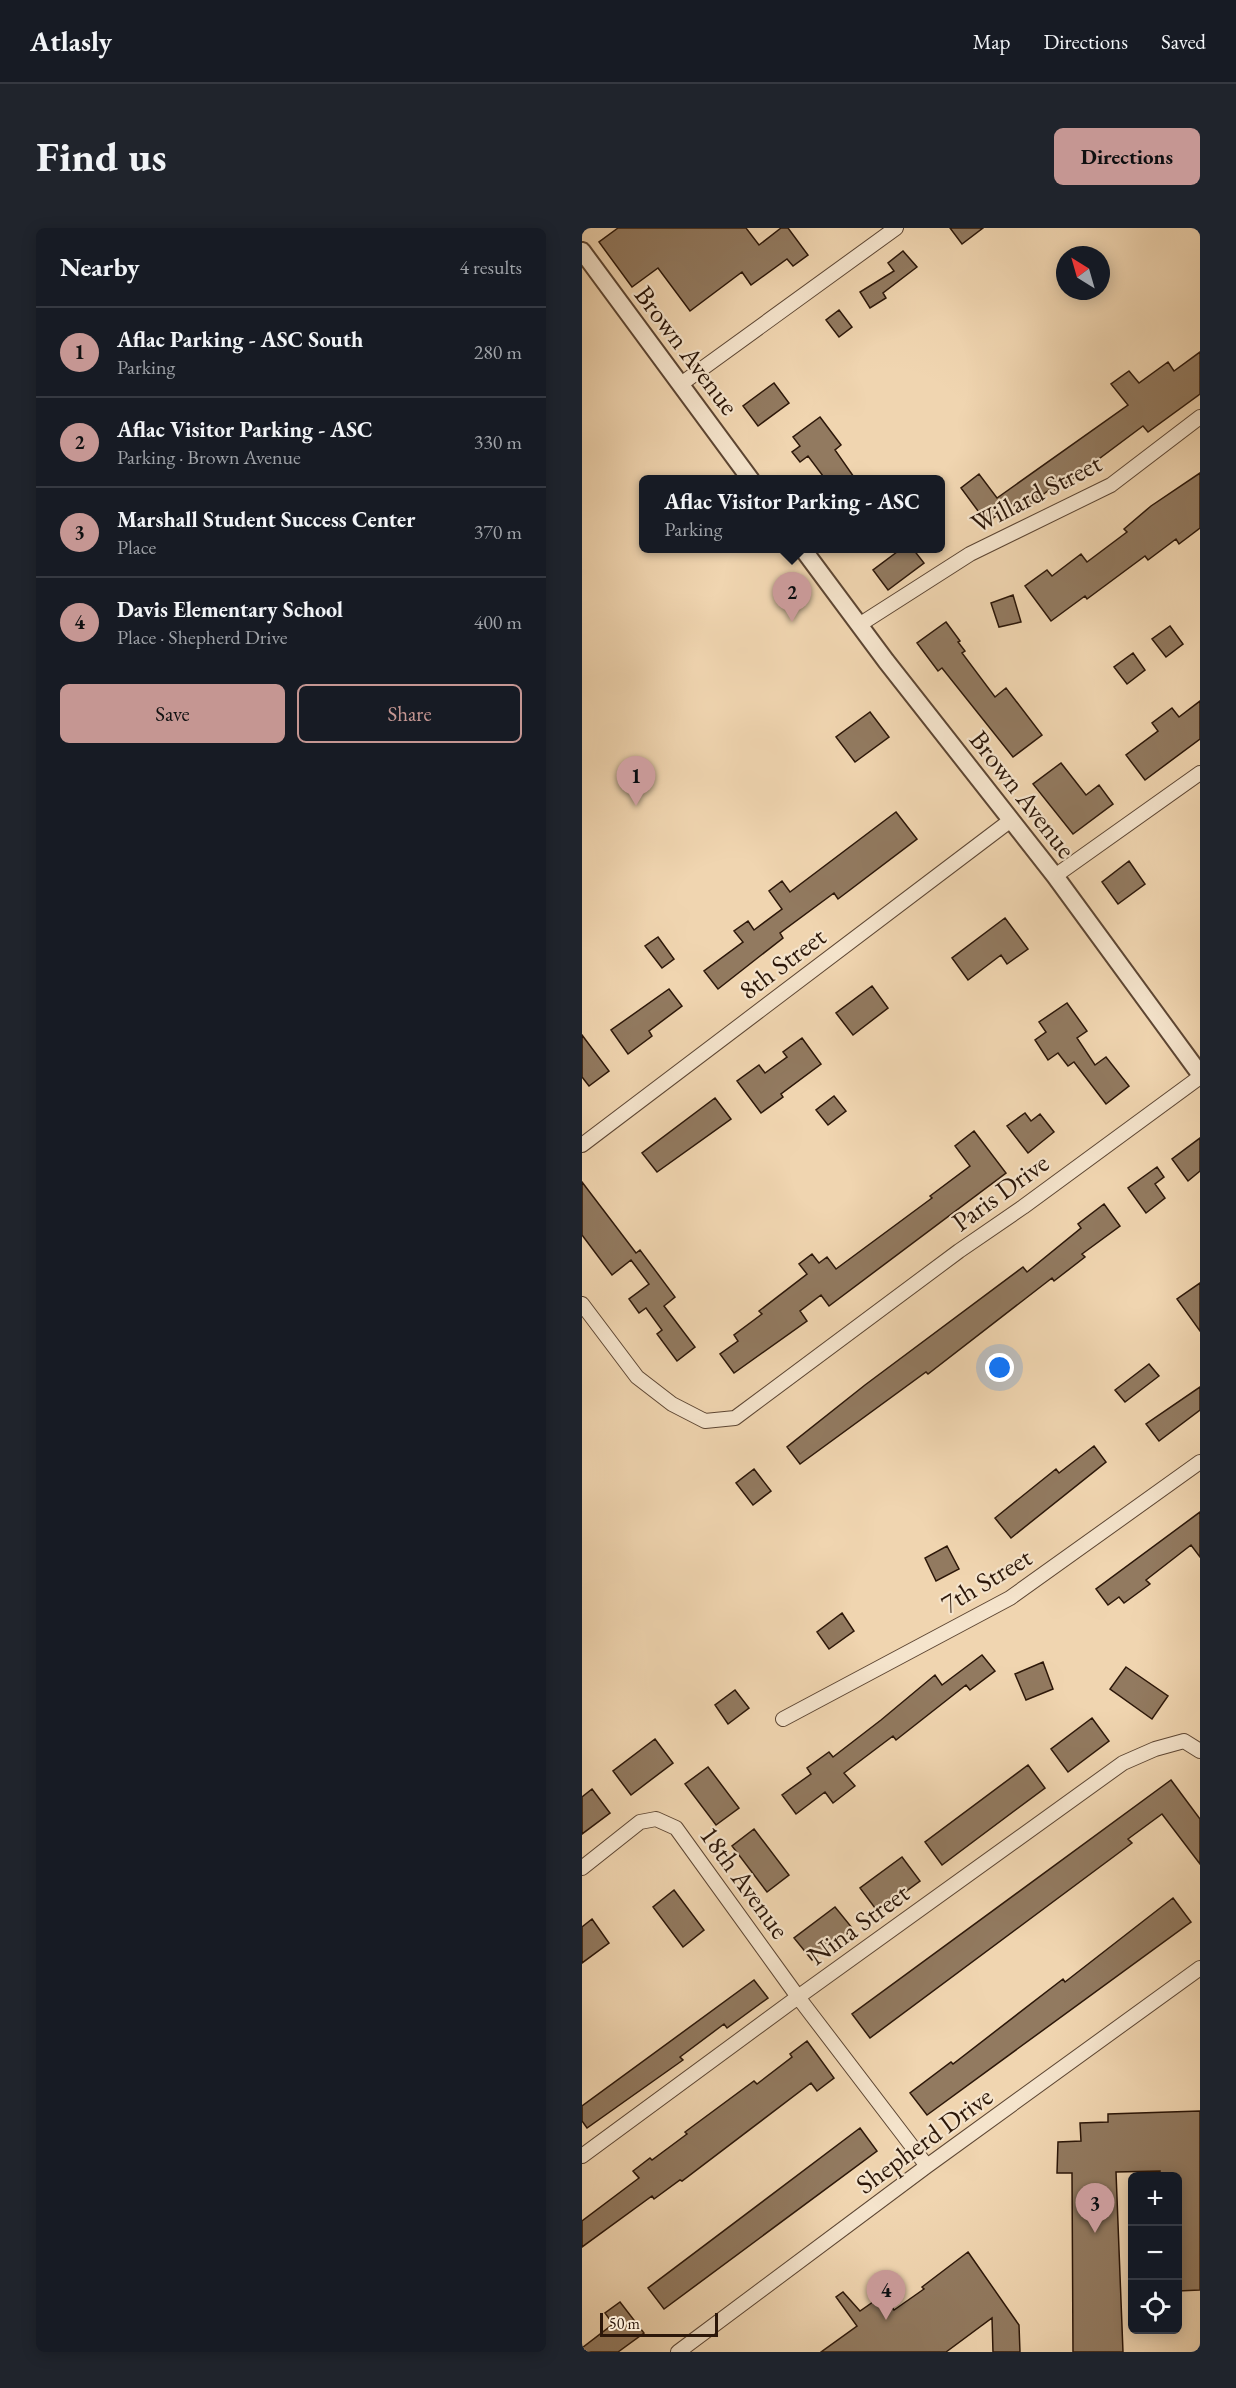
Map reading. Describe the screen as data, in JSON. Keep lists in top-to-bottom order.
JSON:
{
  "streets": {
    "street": [
      "Brown Avenue",
      "Willard Street",
      "8th Street",
      "Paris Drive",
      "7th Street",
      "18th Avenue",
      "Nina Street",
      "Shepherd Drive"
    ]
  },
  "crossings": [
    ["Brown Avenue", "Willard Street"],
    ["Brown Avenue", "8th Street"],
    ["Brown Avenue", "Paris Drive"],
    ["18th Avenue", "Nina Street"],
    ["18th Avenue", "Shepherd Drive"]
  ],
  "scale_bar": "50 m",
  "north": "top left",
  "page": {
    "header": "Atlasly",
    "nav": ["Map", "Directions", "Saved"],
    "buttons": [
      "Directions",
      ["Save", "Share"]
    ],
    "title": "Find us",
    "heading": ["Nearby", "4 results"],
    "list": [
      {
        "mark": "1",
        "name": "Aflac Parking - ASC South",
        "note": "Parking",
        "value": "280 m"
      },
      {
        "mark": "2",
        "name": "Aflac Visitor Parking - ASC",
        "note": "Parking · Brown Avenue",
        "value": "330 m"
      },
      {
        "mark": "3",
        "name": "Marshall Student Success Center",
        "note": "Place",
        "value": "370 m"
      },
      {
        "mark": "4",
        "name": "Davis Elementary School",
        "note": "Place · Shepherd Drive",
        "value": "400 m"
      }
    ],
    "popup": ["Aflac Visitor Parking - ASC", "Parking"],
    "pins": [
      "2",
      "1",
      "3",
      "4"
    ],
    "map_buttons": ["+", "−"],
    "scale": "50 m"
  }
}
